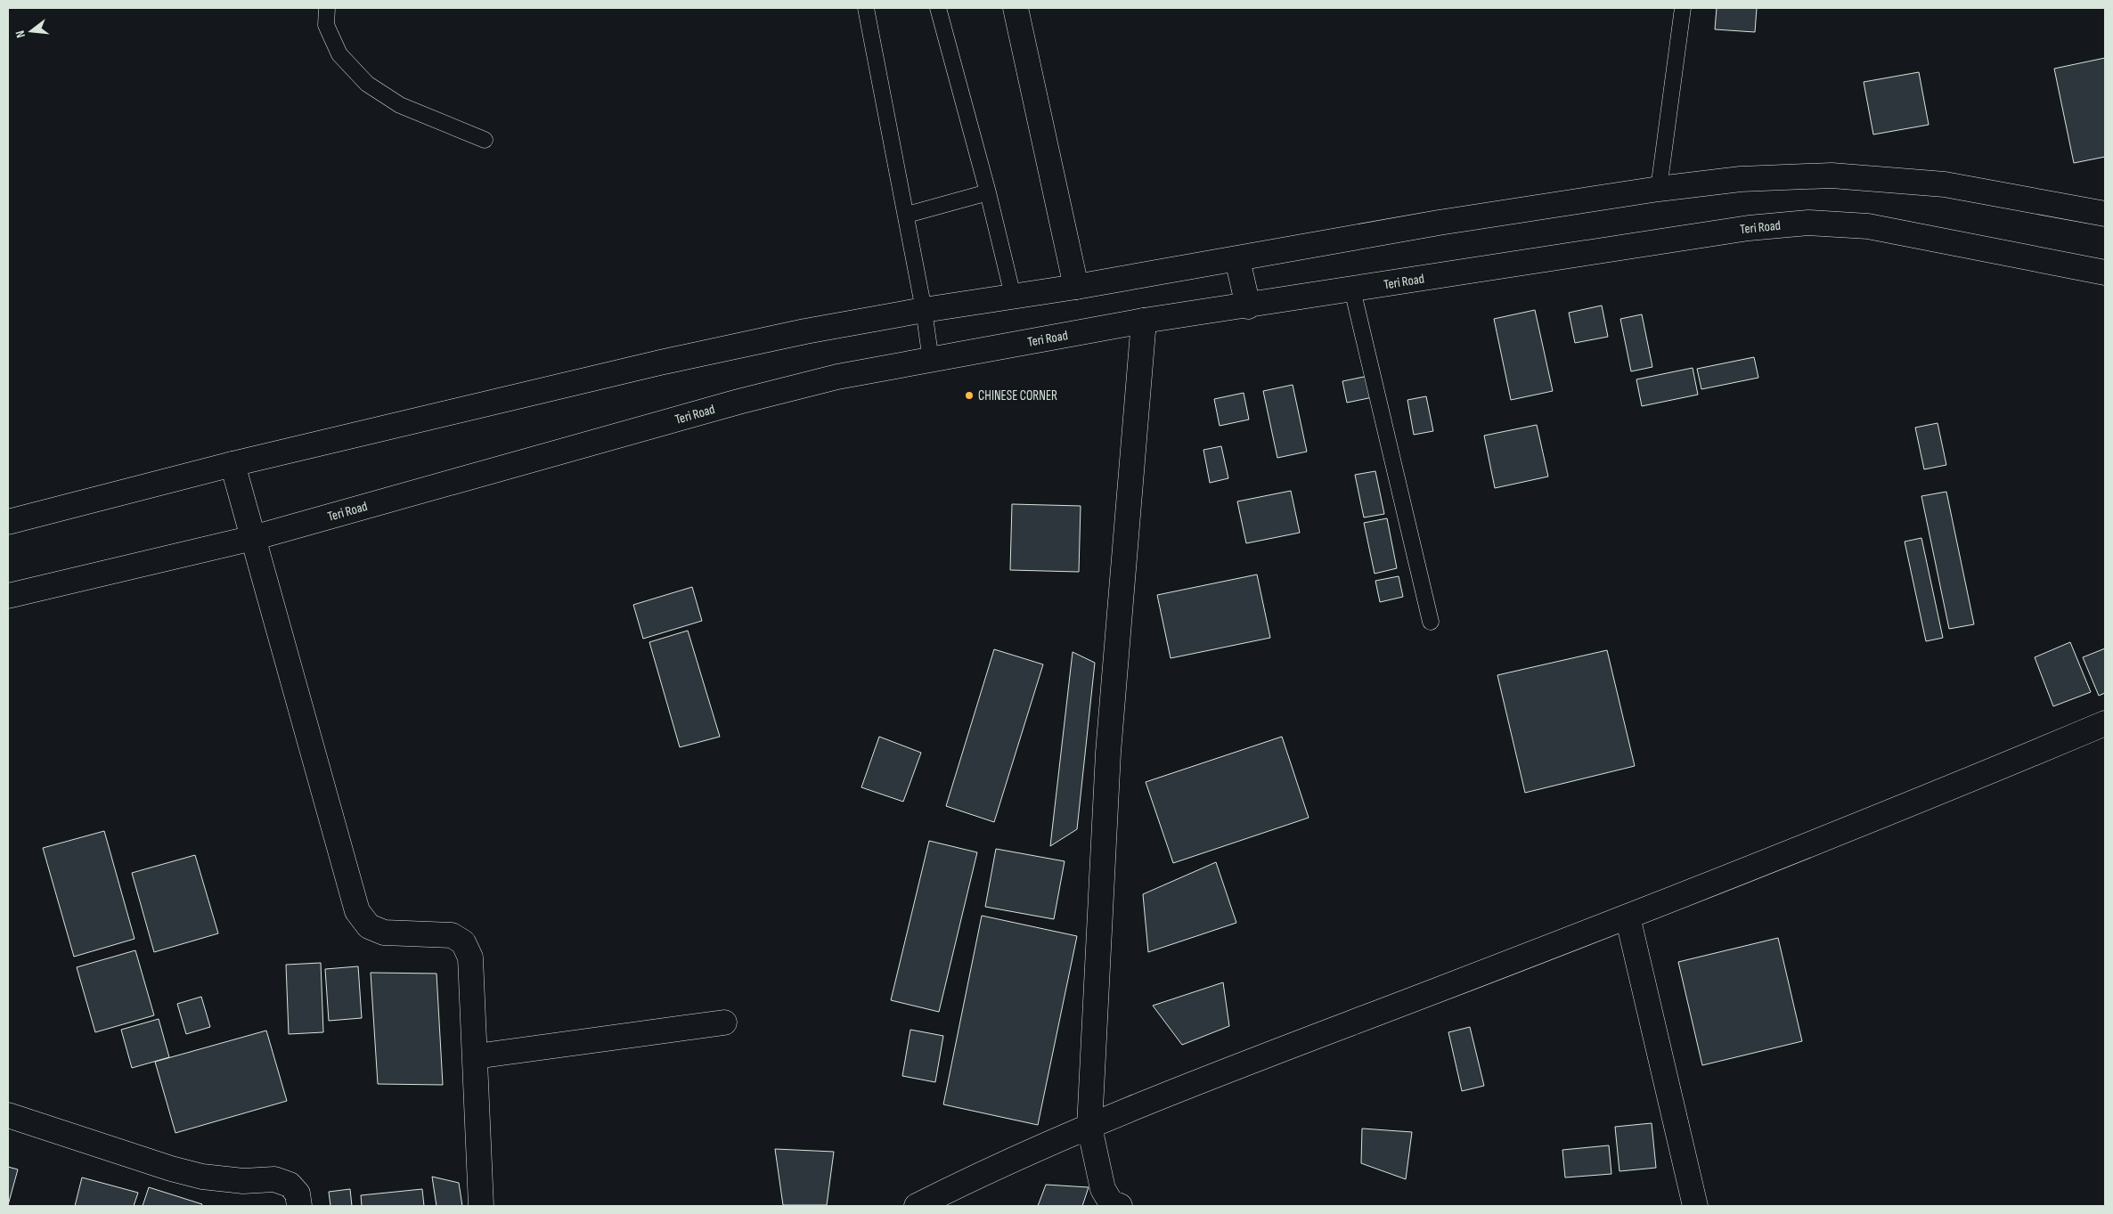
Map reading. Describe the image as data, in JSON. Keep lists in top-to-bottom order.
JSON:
{
  "streets": {
    "street": ["Teri Road"]
  },
  "places": ["CHINESE CORNER"],
  "north": "left"
}
